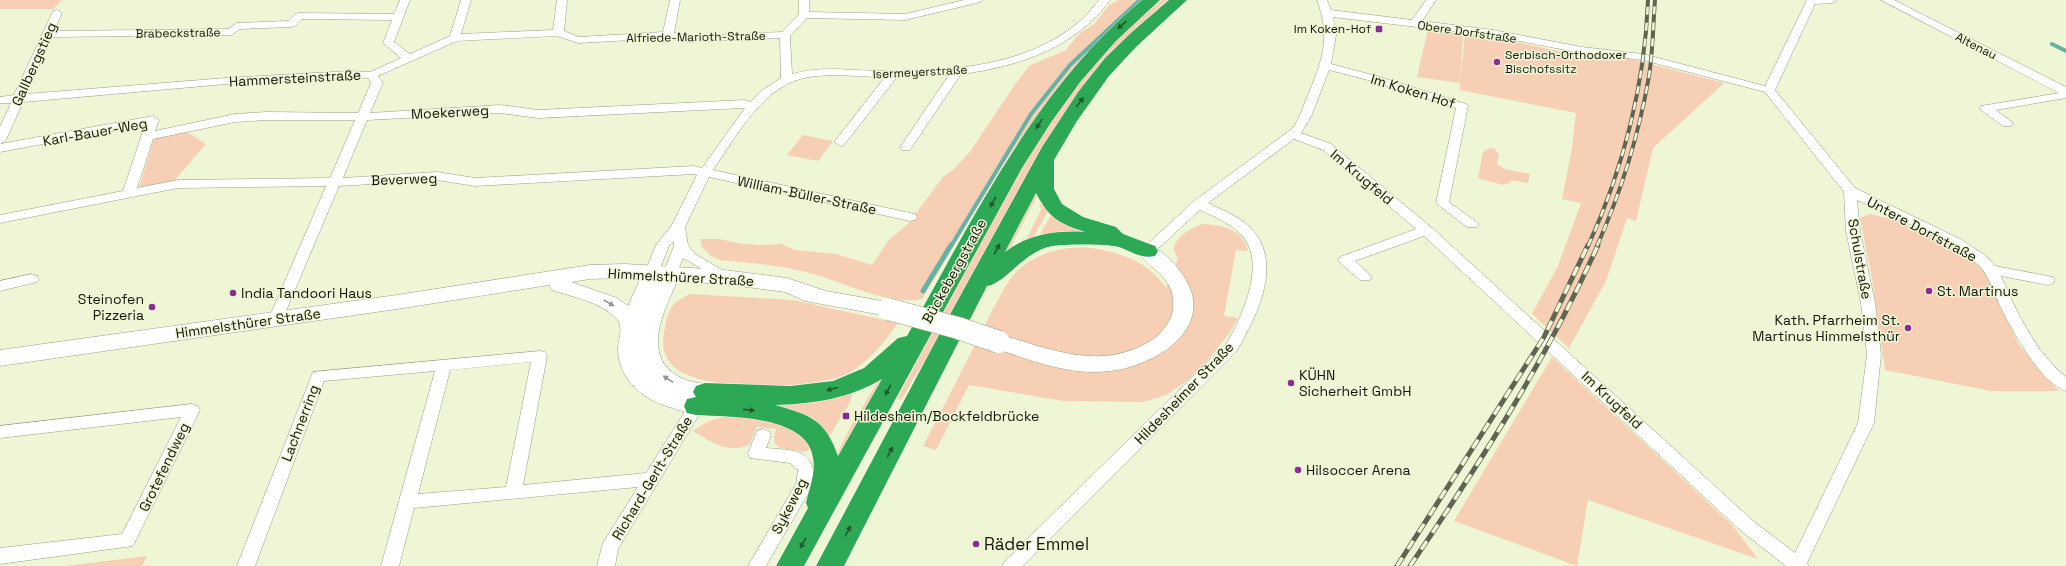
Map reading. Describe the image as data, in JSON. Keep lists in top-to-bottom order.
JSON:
{
  "streets": {
    "highway": ["Bückebergstraße"],
    "street": [
      "Obere Dorfstraße",
      "Brabeckstraße",
      "Alfriede-Marioth-Straße",
      "Altenau",
      "Gallbergstieg",
      "Isermeyerstraße",
      "Hammersteinstraße",
      "Im Koken Hof",
      "Moekerweg",
      "Karl-Bauer-Weg",
      "Im Krugfeld",
      "Beverweg",
      "William-Büller-Straße",
      "Untere Dorfstraße",
      "Schulstraße",
      "Himmelsthürer Straße",
      "Hildesheimer Straße",
      "Lachnerring",
      "Grotefendweg",
      "Richard-Gerlt-Straße",
      "Sykeweg"
    ]
  },
  "crossings": [
    ["Brabeckstraße", "Gallbergstieg"],
    ["Alfriede-Marioth-Straße", "Hammersteinstraße"],
    ["Gallbergstieg", "Hammersteinstraße"],
    ["Gallbergstieg", "Karl-Bauer-Weg"],
    ["Isermeyerstraße", "Moekerweg"],
    ["Isermeyerstraße", "Beverweg"],
    ["Isermeyerstraße", "William-Büller-Straße"],
    ["Isermeyerstraße", "Himmelsthürer Straße"],
    ["Hammersteinstraße", "Moekerweg"],
    ["Hammersteinstraße", "Beverweg"],
    ["Hammersteinstraße", "Himmelsthürer Straße"],
    ["Moekerweg", "Karl-Bauer-Weg"],
    ["Karl-Bauer-Weg", "Beverweg"],
    ["Im Krugfeld", "Schulstraße"],
    ["Beverweg", "William-Büller-Straße"],
    ["Untere Dorfstraße", "Schulstraße"]
  ],
  "places": {
    "transit": ["Im Koken-Hof", "Hildesheim/Bockfeldbrücke"],
    "other": [
      "Serbisch-Orthodoxer Bischofssitz",
      "St. Martinus",
      "India Tandoori Haus",
      "Steinofen Pizzeria",
      "Kath. Pfarrheim St. Martinus Himmelsthür",
      "KÜHN Sicherheit GmbH",
      "Hilsoccer Arena",
      "Räder Emmel"
    ]
  }
}
